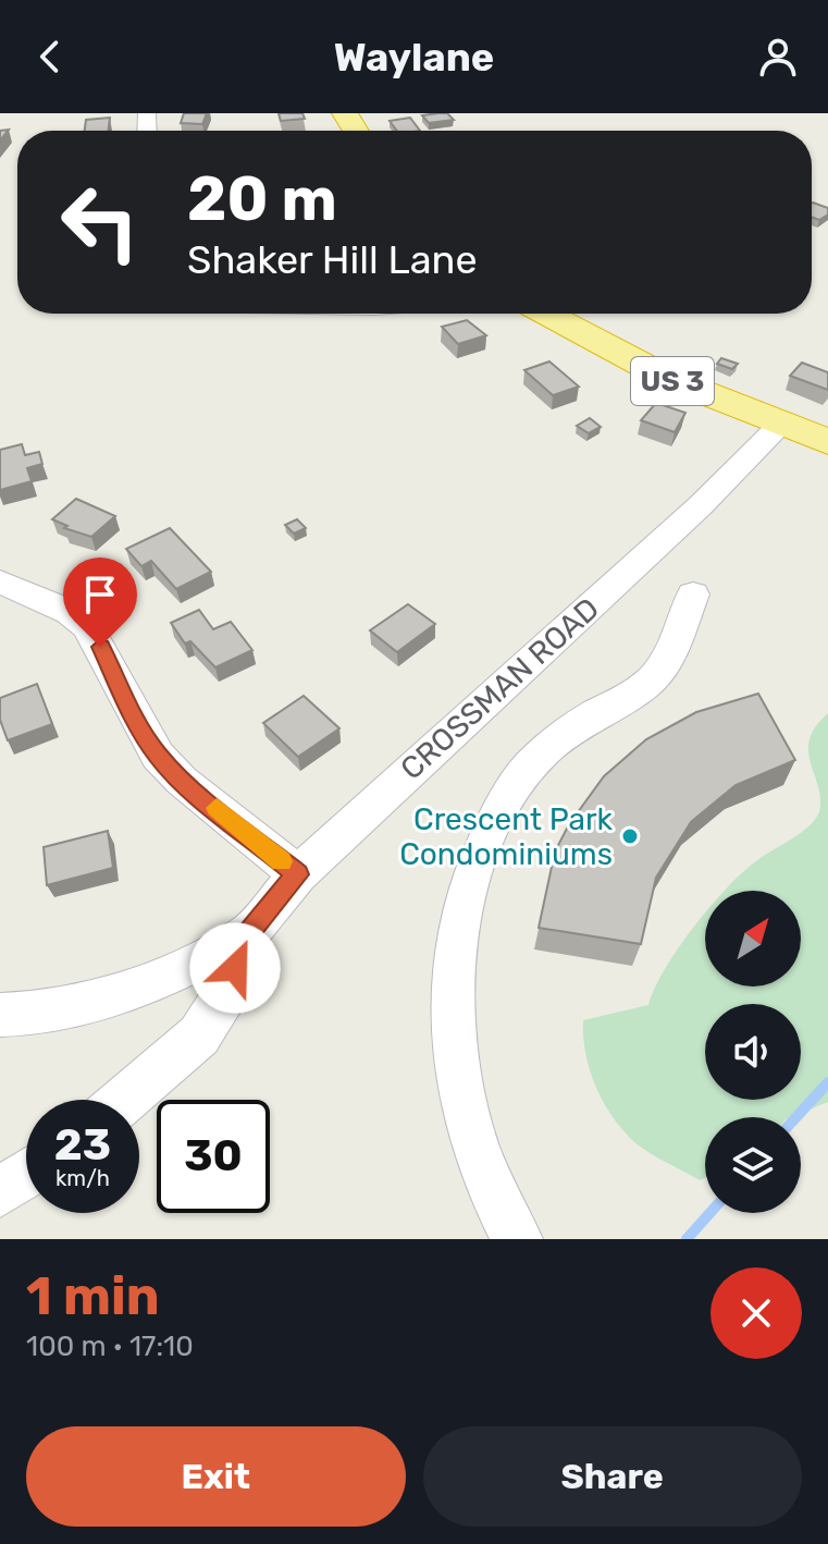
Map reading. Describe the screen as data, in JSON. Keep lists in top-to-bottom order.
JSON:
{
  "streets": {
    "highway": ["US 3"],
    "street": ["CROSSMAN ROAD"]
  },
  "crossings": [
    ["US 3", "CROSSMAN ROAD"]
  ],
  "places": ["Crescent Park Condominiums"],
  "north": "top right",
  "page": {
    "header": "Waylane",
    "turn": ["20 m", "Shaker Hill Lane"],
    "speed": "23 km/h",
    "limit": "30",
    "heading": ["1 min", "100 m · 17:10"],
    "buttons": ["Exit", "Share"]
  }
}
